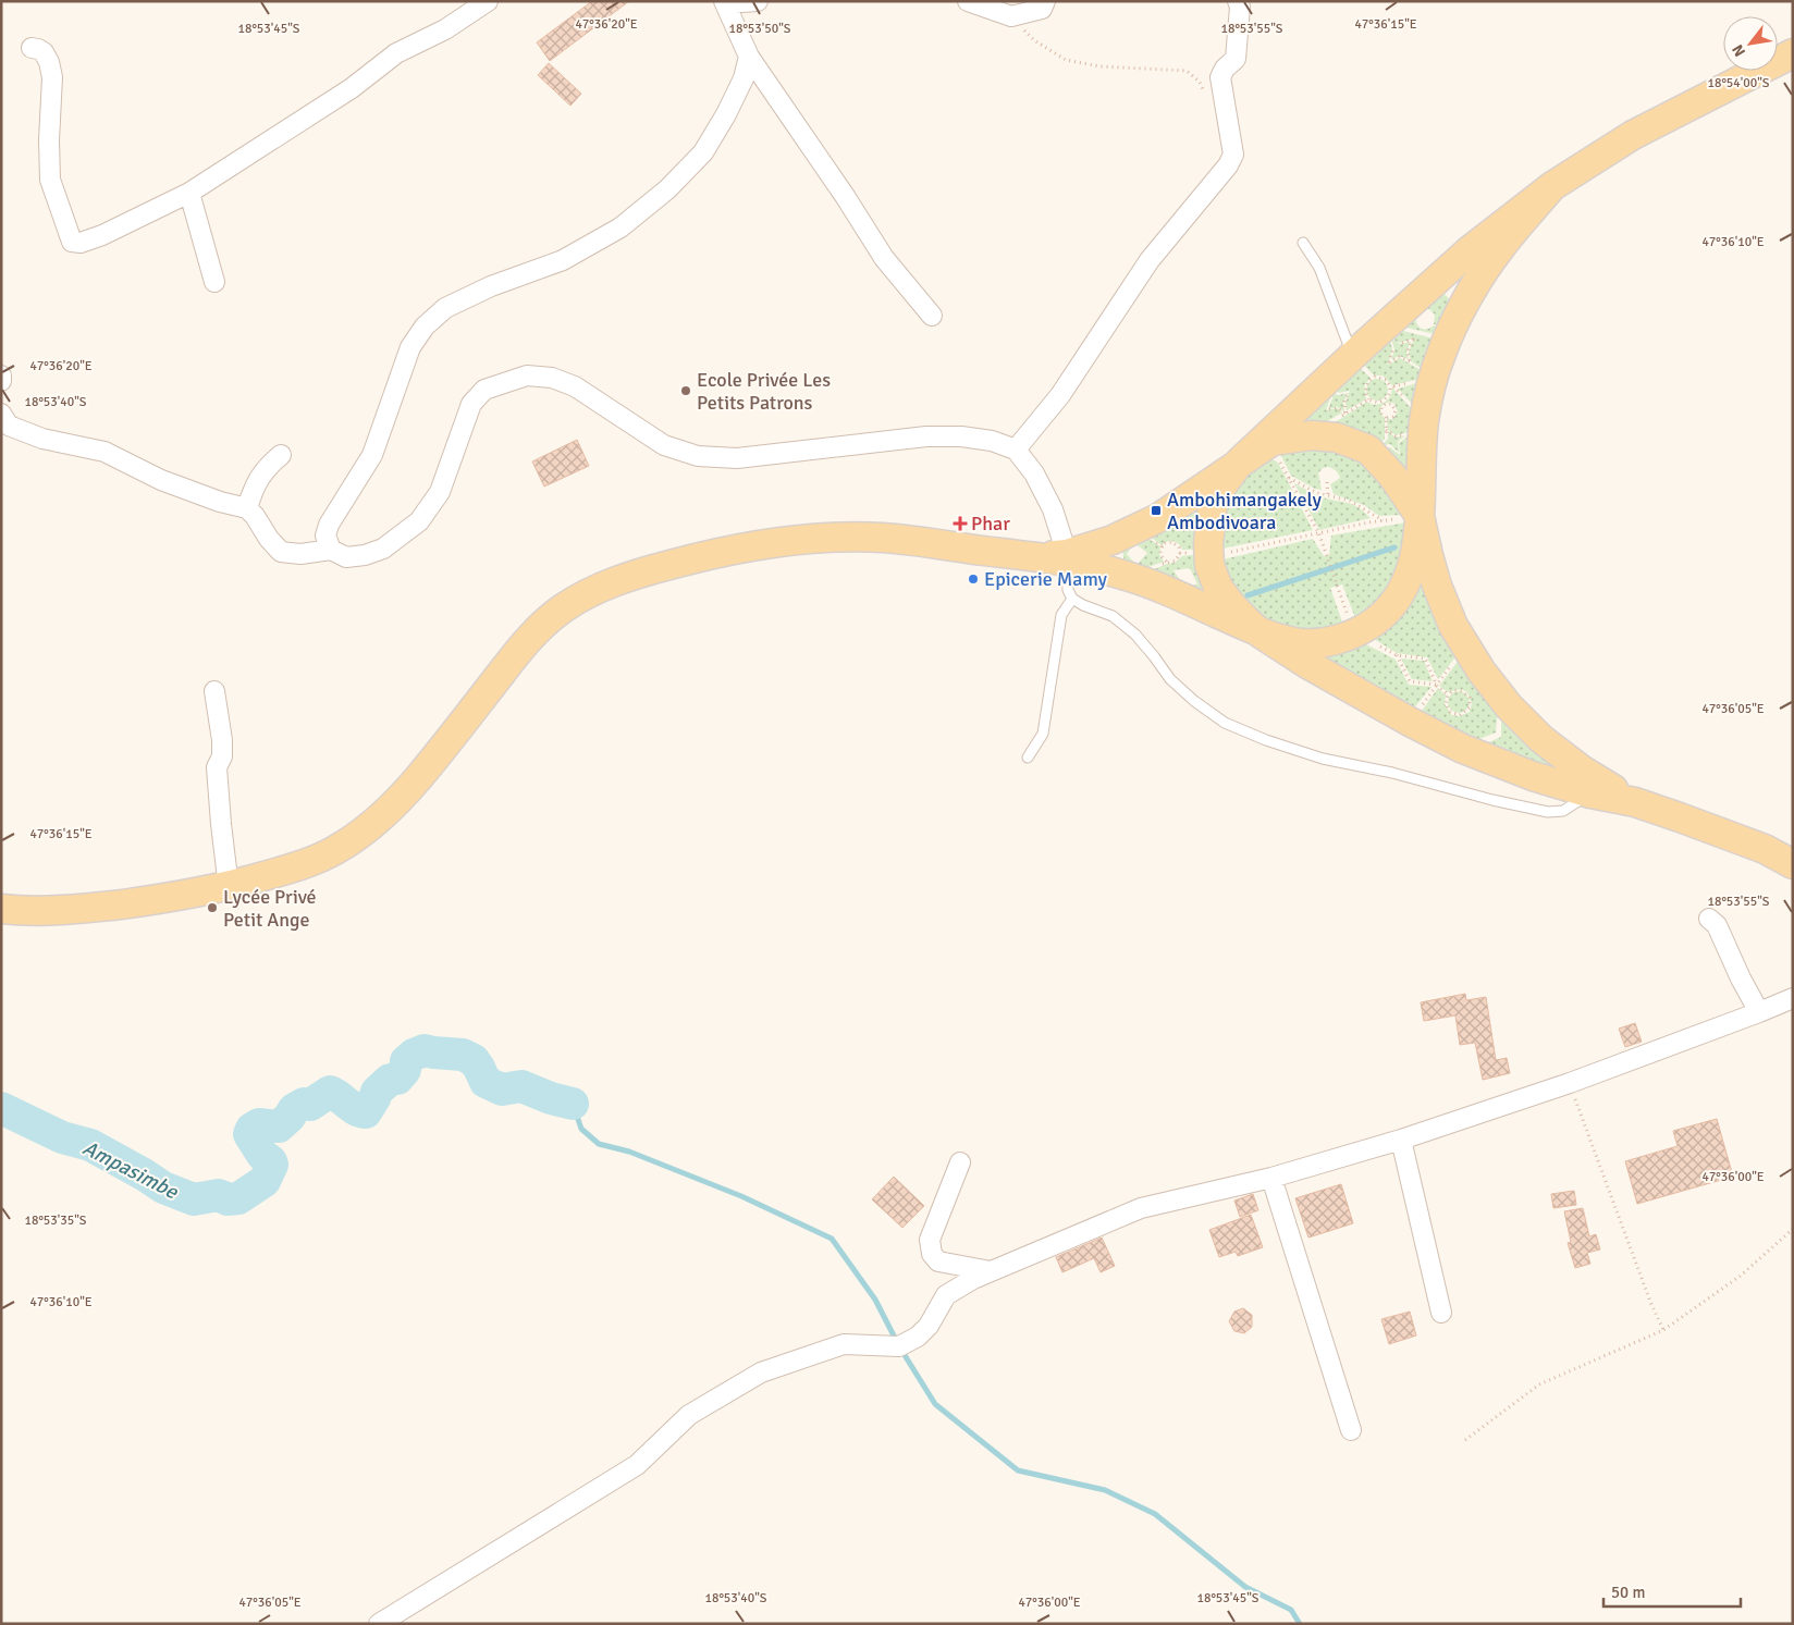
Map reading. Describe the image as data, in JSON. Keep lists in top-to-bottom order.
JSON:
{
  "water": ["Ampasimbe"],
  "places": {
    "other": ["Ecole Privée Les Petits Patrons", "Epicerie Mamy", "Lycée Privé Petit Ange"],
    "transit": ["Ambohimangakely Ambodivoara"],
    "health": ["Phar"]
  },
  "scale_bar": "50 m",
  "north": "bottom left",
  "coordinates": [
    "47°36'15\"E",
    "47°36'20\"E",
    "18°53'45\"S",
    "18°53'50\"S",
    "18°53'55\"S",
    "18°54'00\"S",
    "47°36'10\"E",
    "18°53'40\"S",
    "47°36'05\"E",
    "47°36'00\"E",
    "18°53'35\"S"
  ]
}
